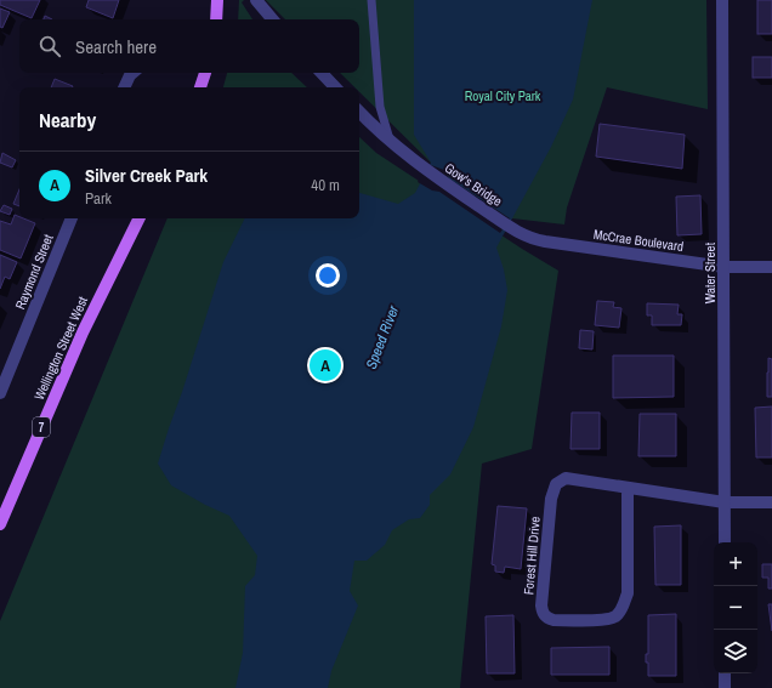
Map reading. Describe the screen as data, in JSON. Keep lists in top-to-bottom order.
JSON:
{
  "streets": {
    "main road": ["Wellington Street West", "7"],
    "street": [
      "Gow's Bridge",
      "McCrae Boulevard",
      "Raymond Street",
      "Water Street",
      "Forest Hill Drive"
    ]
  },
  "crossings": [
    ["Gow's Bridge", "McCrae Boulevard"],
    ["McCrae Boulevard", "Water Street"],
    ["Water Street", "Forest Hill Drive"]
  ],
  "water": ["Speed River"],
  "parks": ["Royal City Park"],
  "page": {
    "search": "Search here",
    "heading": "Nearby",
    "list": [
      {
        "mark": "A",
        "name": "Silver Creek Park",
        "note": "Park",
        "value": "40 m"
      }
    ],
    "pins": "A",
    "map_buttons": ["+", "−"]
  }
}
